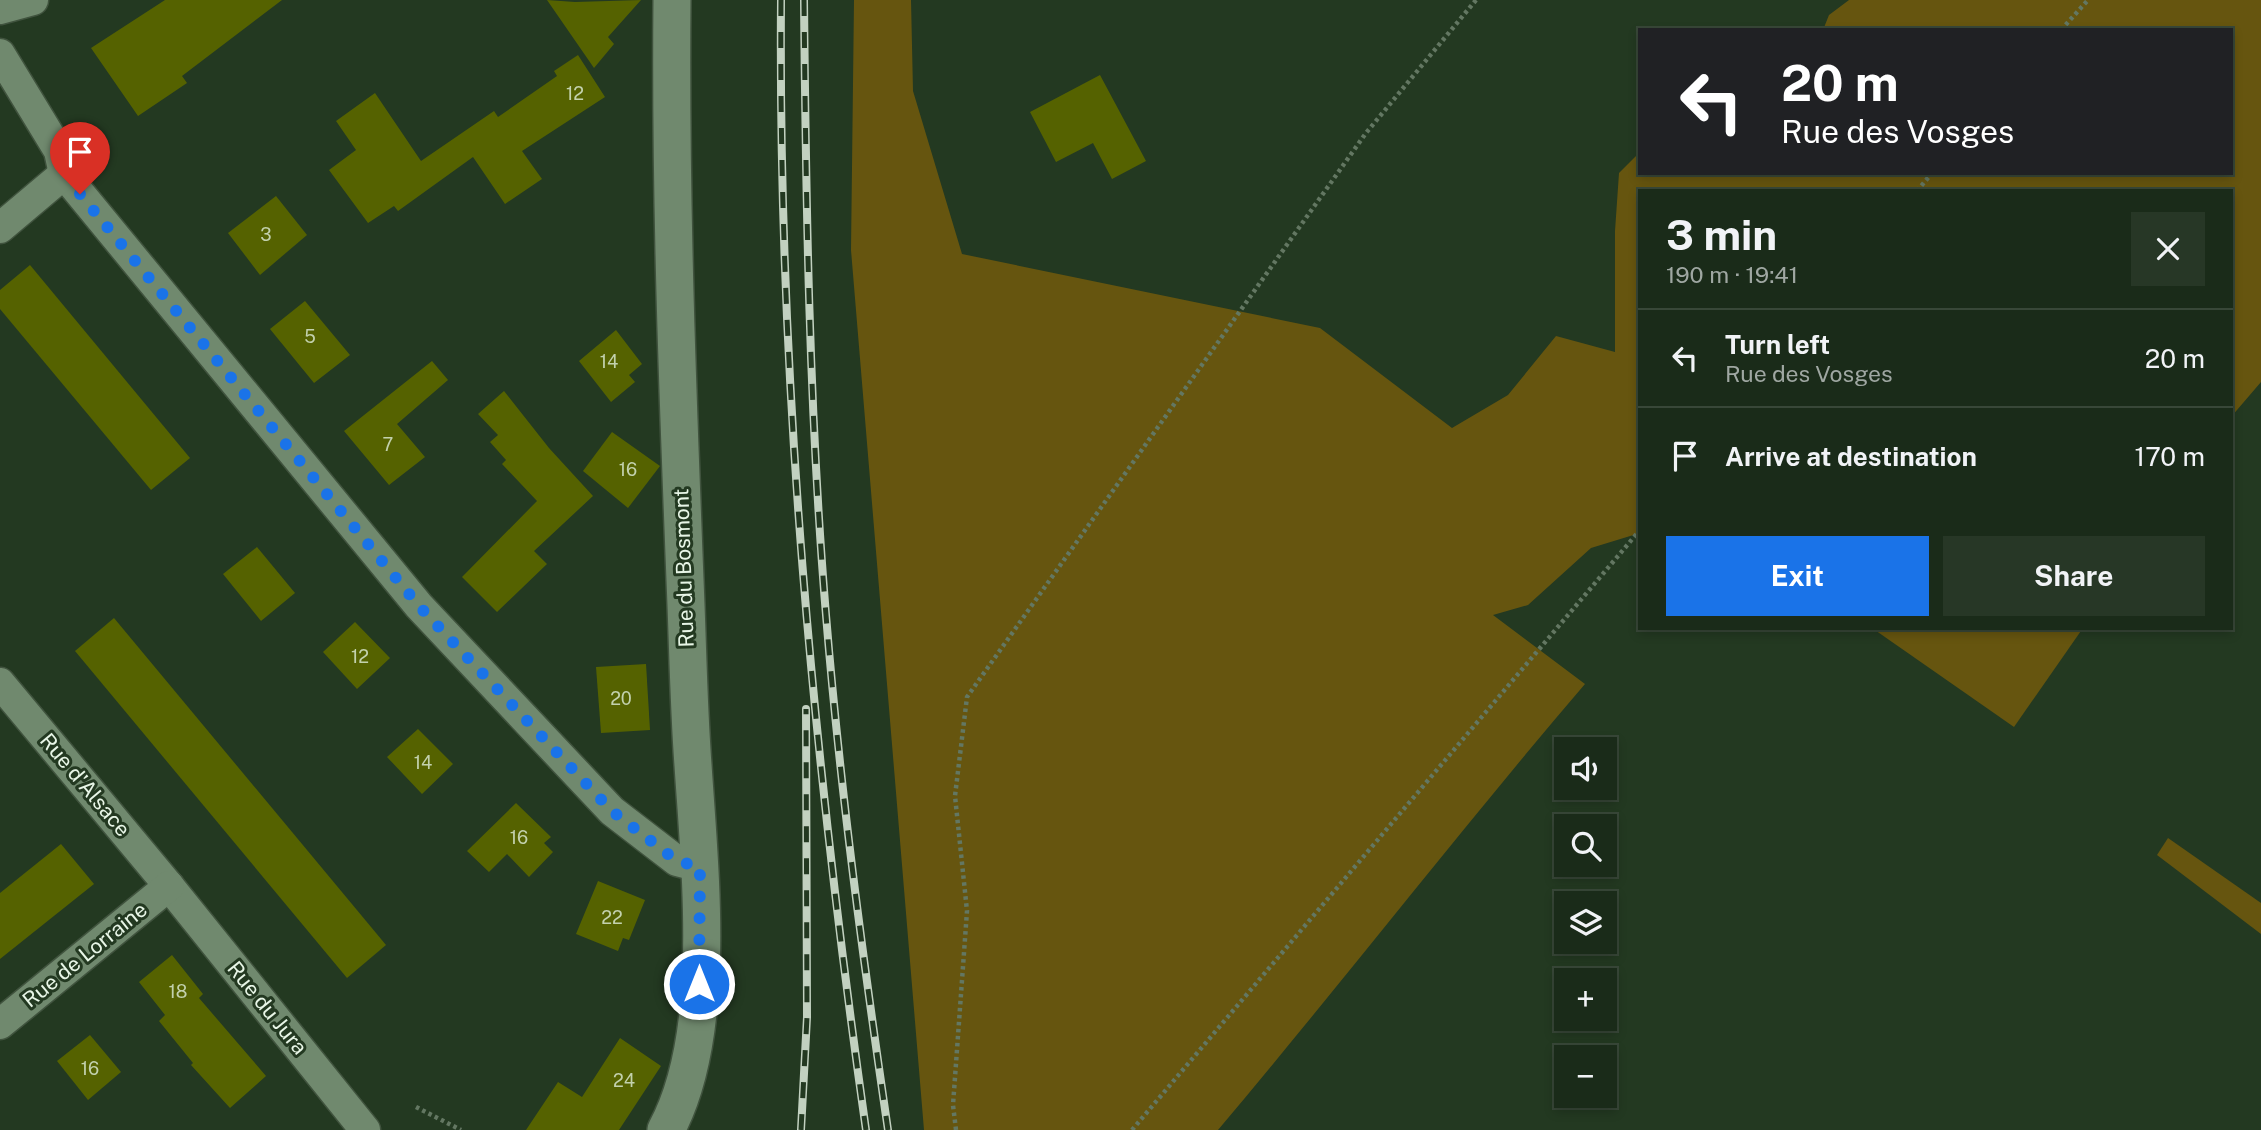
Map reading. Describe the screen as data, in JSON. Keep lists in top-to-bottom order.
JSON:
{
  "streets": {
    "street": [
      "Rue du Bosmont",
      "Rue d'Alsace",
      "Rue de Lorraine",
      "Rue du Jura"
    ]
  },
  "crossings": [
    ["Rue d'Alsace", "Rue de Lorraine"],
    ["Rue d'Alsace", "Rue du Jura"],
    ["Rue de Lorraine", "Rue du Jura"]
  ],
  "house_numbers": [
    "12",
    "3",
    "5",
    "14",
    "7",
    "16",
    "12",
    "20",
    "14",
    "16",
    "22",
    "18",
    "16",
    "24"
  ],
  "page": {
    "turn": ["20 m", "Rue des Vosges"],
    "heading": ["3 min", "190 m · 19:41"],
    "list": [
      {
        "name": "Turn left",
        "note": "Rue des Vosges",
        "value": "20 m"
      },
      {
        "name": "Arrive at destination",
        "value": "170 m"
      }
    ],
    "buttons": ["Exit", "Share"],
    "map_buttons": ["+", "−"]
  }
}
